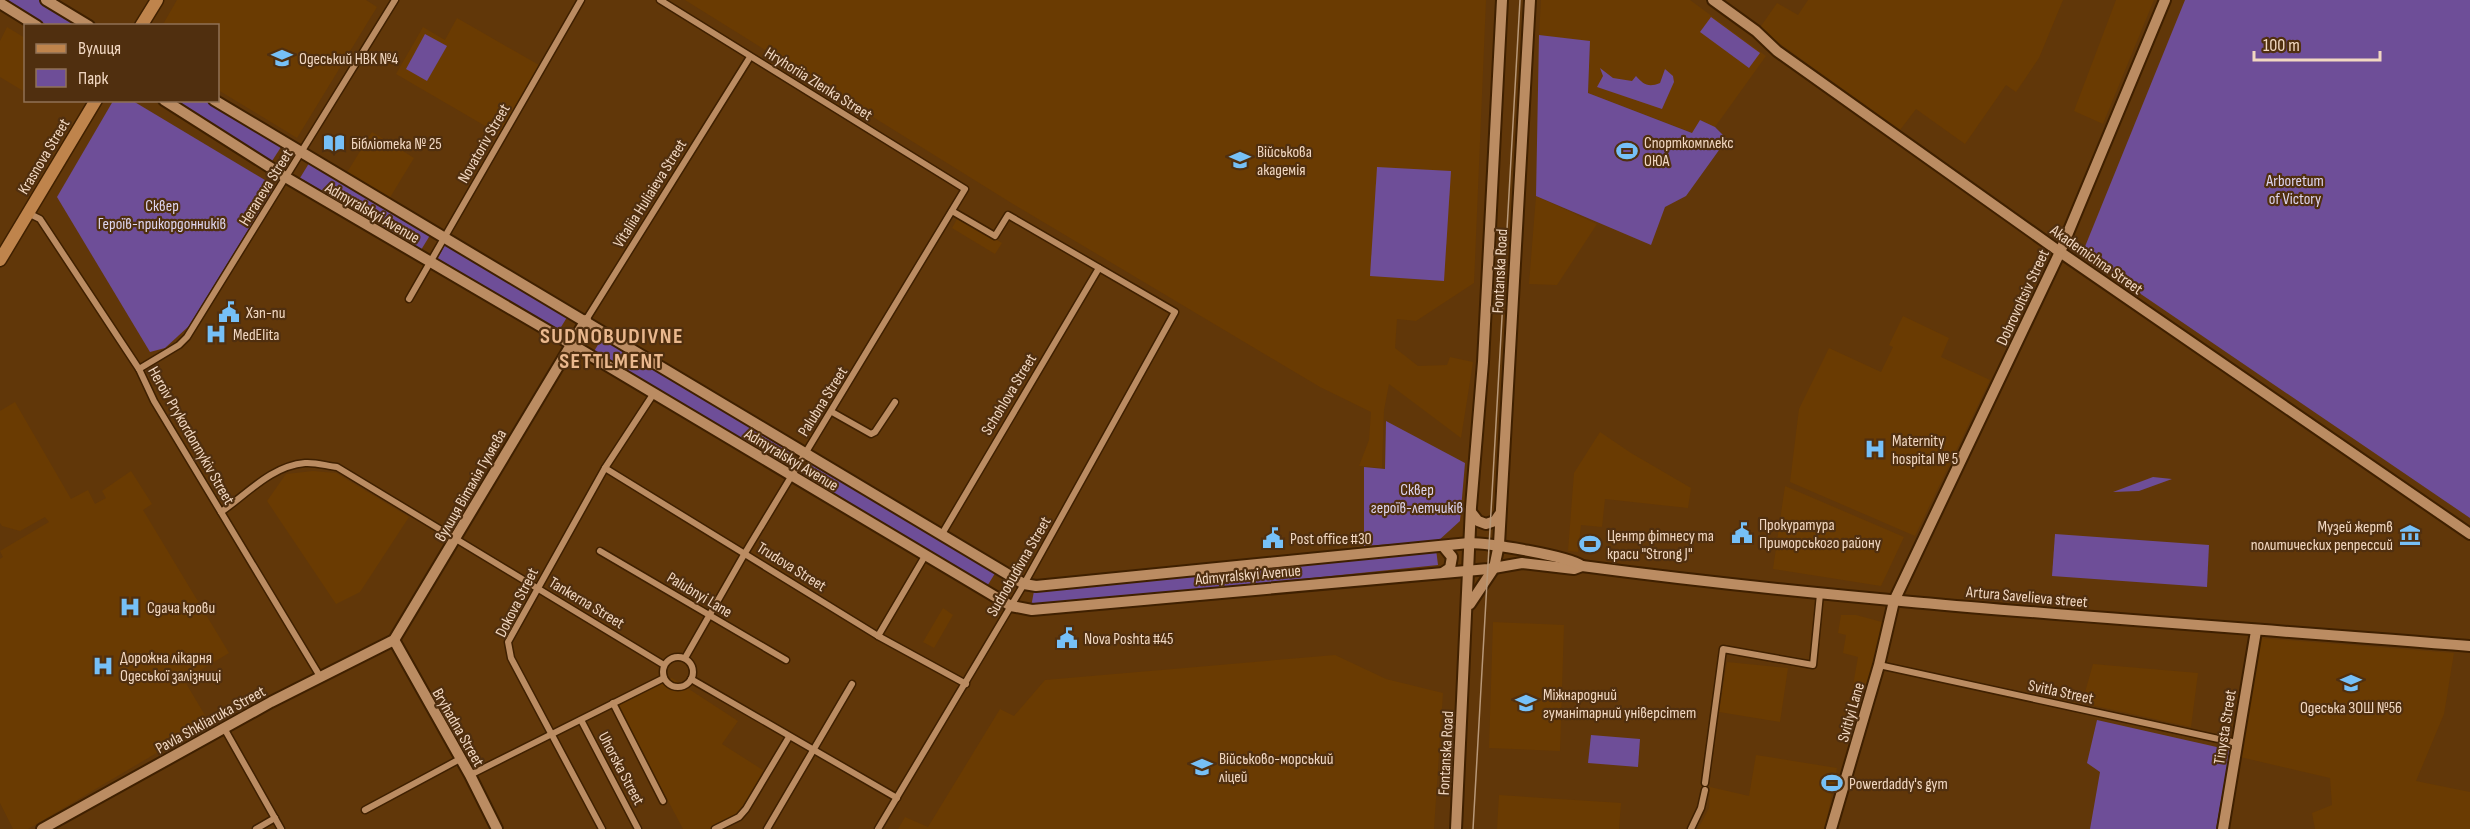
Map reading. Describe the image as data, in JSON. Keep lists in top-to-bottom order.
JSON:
{
  "streets": {
    "main road": [
      "Krasnova Street",
      "Vitaliia Huliaieva Street",
      "Admyralskyi Avenue",
      "Akademichna Street",
      "Fontanska Road",
      "Dobrovoltsiv Street",
      "вулиця Віталія Гуляєва",
      "Artura Savelieva street",
      "Svitlyi Lane",
      "Pavla Shkliaruka Street",
      "Bryhadna Street",
      "Tinysta Street"
    ],
    "street": [
      "Hryhoriia Zlenka Street",
      "Novatoriv Street",
      "Heraneva Street",
      "Schohlova Street",
      "Palubna Street",
      "Heroiv Prykordonnykiv Street",
      "Trudova Street",
      "Sudnobudivna Street",
      "Palubnyi Lane",
      "Dokova Street",
      "Tankerna Street",
      "Svitla Street",
      "Uhorska Street"
    ]
  },
  "crossings": [
    ["Hryhoriia Zlenka Street", "Vitaliia Huliaieva Street"],
    ["Hryhoriia Zlenka Street", "Palubna Street"],
    ["Novatoriv Street", "Admyralskyi Avenue"],
    ["Krasnova Street", "Heroiv Prykordonnykiv Street"],
    ["Heraneva Street", "Admyralskyi Avenue"],
    ["Heraneva Street", "Heroiv Prykordonnykiv Street"],
    ["Vitaliia Huliaieva Street", "Admyralskyi Avenue"],
    ["Vitaliia Huliaieva Street", "вулиця Віталія Гуляєва"],
    ["Admyralskyi Avenue", "Fontanska Road"],
    ["Admyralskyi Avenue", "Schohlova Street"],
    ["Admyralskyi Avenue", "Palubna Street"],
    ["Admyralskyi Avenue", "вулиця Віталія Гуляєва"],
    ["Admyralskyi Avenue", "Sudnobudivna Street"],
    ["Admyralskyi Avenue", "Artura Savelieva street"],
    ["Admyralskyi Avenue", "Dokova Street"],
    ["Akademichna Street", "Dobrovoltsiv Street"],
    ["Fontanska Road", "Artura Savelieva street"],
    ["Dobrovoltsiv Street", "Artura Savelieva street"],
    ["Dobrovoltsiv Street", "Svitlyi Lane"],
    ["Schohlova Street", "Sudnobudivna Street"],
    ["Palubna Street", "Trudova Street"],
    ["Palubna Street", "Palubnyi Lane"],
    ["Palubna Street", "Tankerna Street"],
    ["Heroiv Prykordonnykiv Street", "Tankerna Street"],
    ["Heroiv Prykordonnykiv Street", "Pavla Shkliaruka Street"],
    ["вулиця Віталія Гуляєва", "Tankerna Street"],
    ["вулиця Віталія Гуляєва", "Pavla Shkliaruka Street"],
    ["вулиця Віталія Гуляєва", "Bryhadna Street"],
    ["Trudova Street", "Sudnobudivna Street"],
    ["Trudova Street", "Dokova Street"],
    ["Artura Savelieva street", "Svitlyi Lane"],
    ["Artura Savelieva street", "Tinysta Street"],
    ["Dokova Street", "Tankerna Street"],
    ["Svitla Street", "Svitlyi Lane"],
    ["Svitla Street", "Tinysta Street"],
    ["Pavla Shkliaruka Street", "Bryhadna Street"]
  ],
  "districts": ["SUDNOBUDIVNE SETTLMENT"],
  "parks": ["Arboretum of Victory", "Сквер Героїв-прикордонників", "Сквер героїв-летчиків"],
  "places": {
    "school or university": [
      "Одеський НВК №4",
      "Військова академія",
      "Одеська ЗОШ №56",
      "Міжнародний гуманітарний універсітет",
      "Військово-морський ліцей"
    ],
    "library": ["Бібліотека № 25"],
    "sports": ["Спорткомплекс ОЮА", "Центр фітнесу та краси \"Strong J\"", "Powerdaddy's gym"],
    "public building": [
      "Хэп-пи",
      "Прокуратура Приморського району",
      "Post office #30",
      "Nova Poshta #45"
    ],
    "hospital": [
      "MedElita",
      "Maternity hospital № 5",
      "Сдача крови",
      "Дорожна лікарня Одеської залізниці"
    ],
    "museum": ["Музей жертв политических репрессий"]
  },
  "legend": ["Вулиця", "Парк"],
  "scale_bar": "100 m"
}
